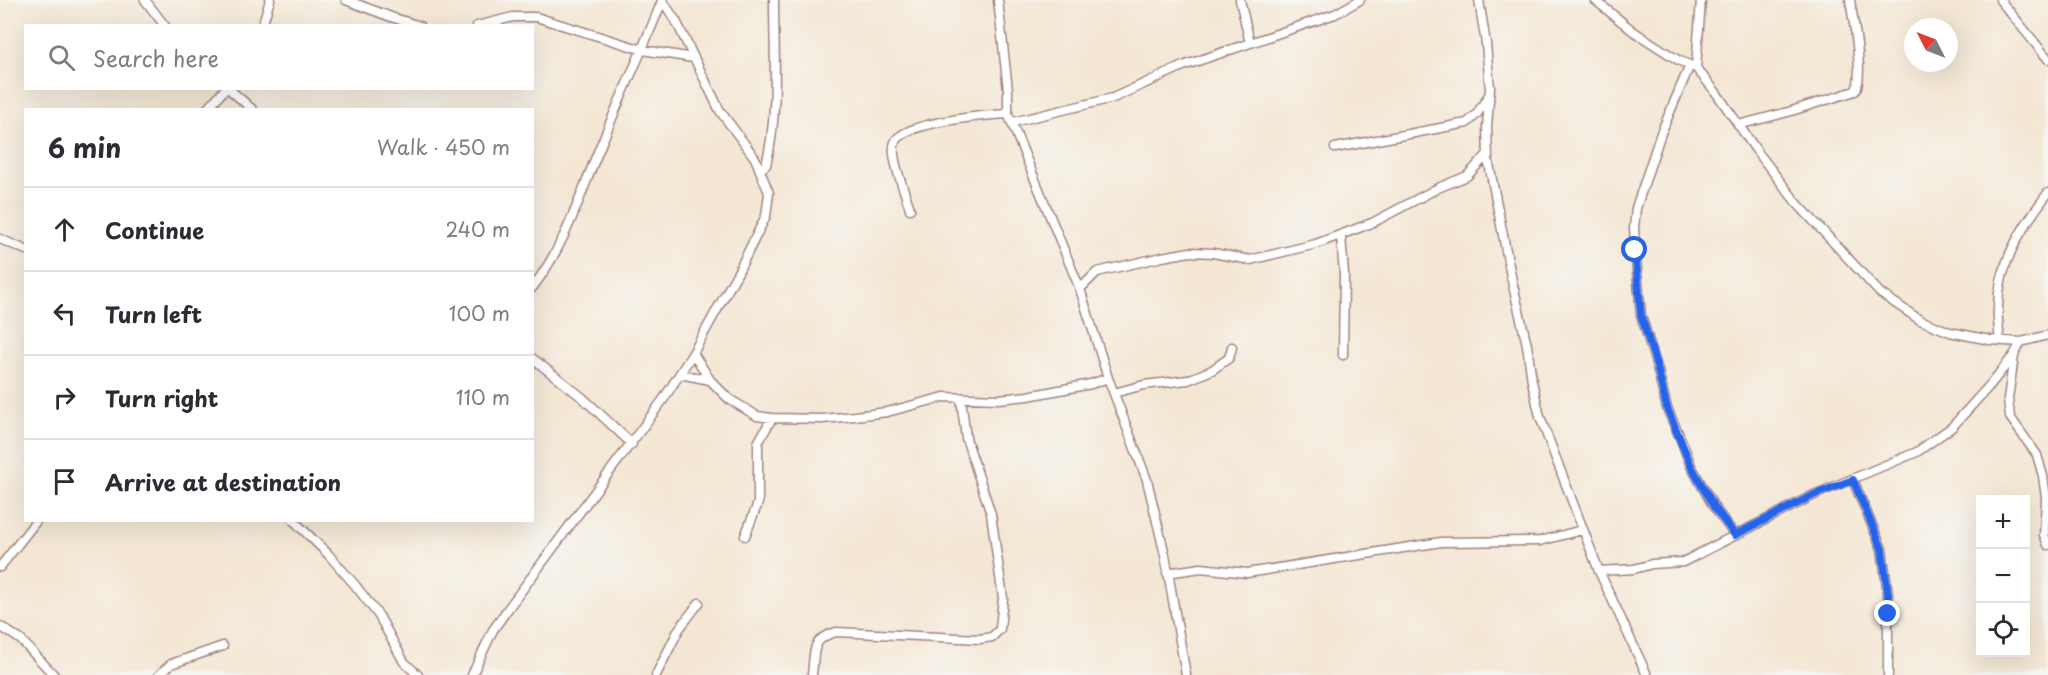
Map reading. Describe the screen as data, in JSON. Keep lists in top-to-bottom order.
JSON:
{
  "north": "top left",
  "page": {
    "search": "Search here",
    "heading": ["6 min", "Walk · 450 m"],
    "list": [
      ["Continue", "240 m"],
      ["Turn left", "100 m"],
      ["Turn right", "110 m"],
      "Arrive at destination"
    ],
    "map_buttons": ["+", "−"]
  }
}
